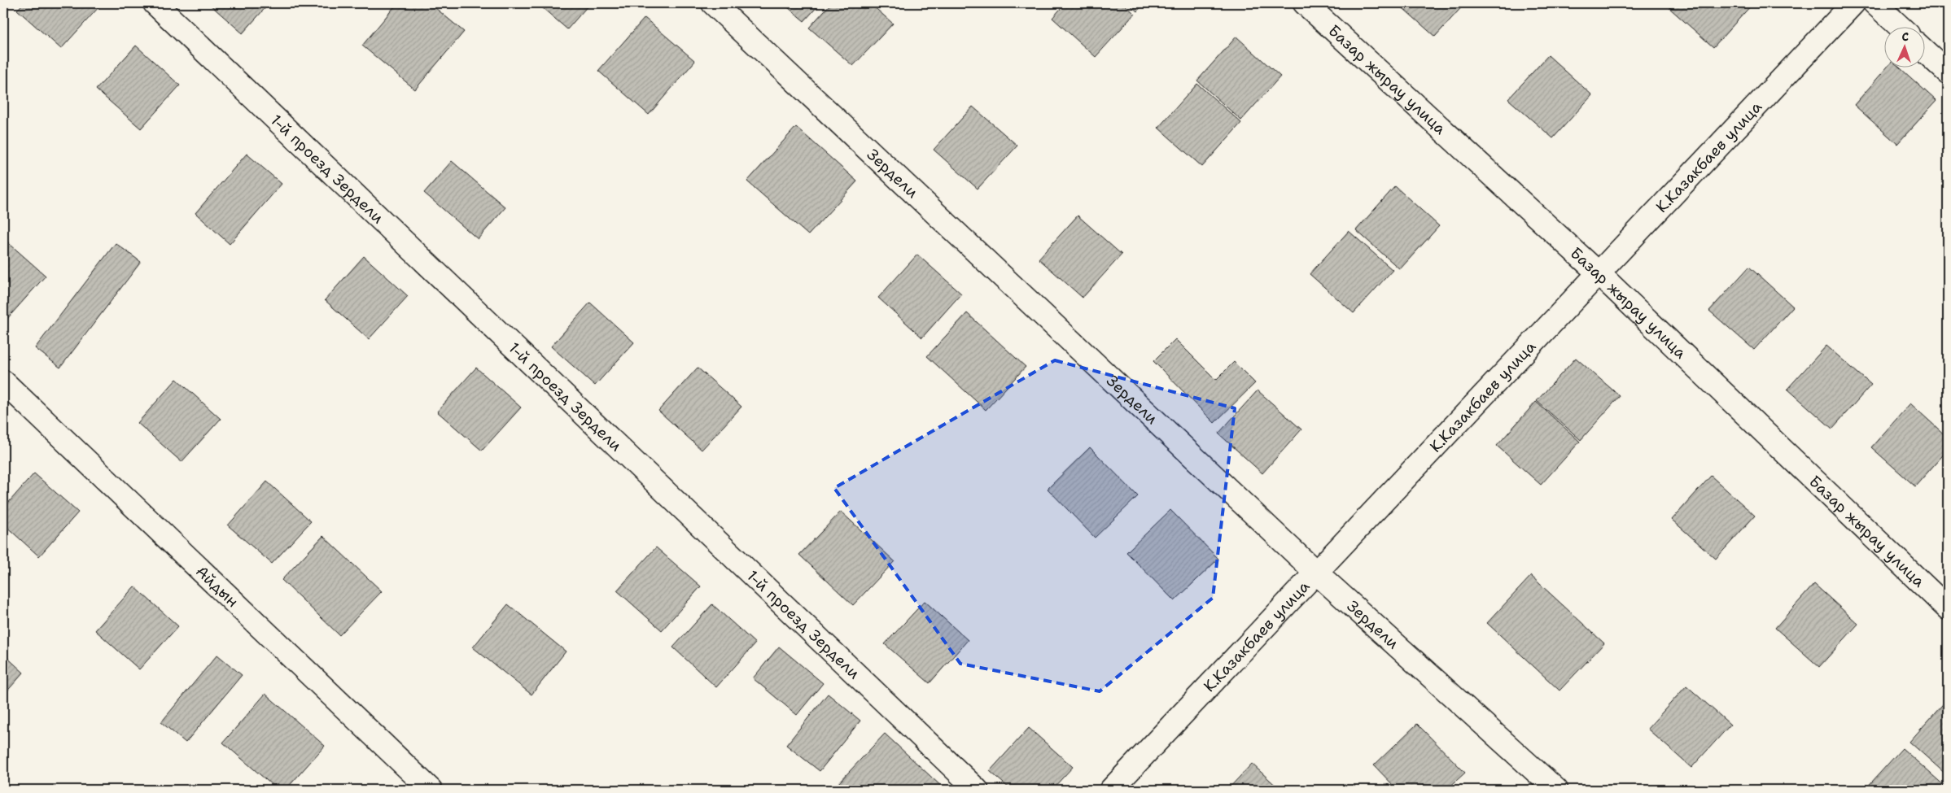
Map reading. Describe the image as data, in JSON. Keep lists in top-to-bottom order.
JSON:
{
  "streets": {
    "street": [
      "Базар жырау улица",
      "К.Казакбаев улица",
      "1-й проезд Зердели",
      "Зердели",
      "Айдын"
    ]
  },
  "crossings": [
    ["Базар жырау улица", "К.Казакбаев улица"],
    ["К.Казакбаев улица", "Зердели"]
  ],
  "north": "top"
}
